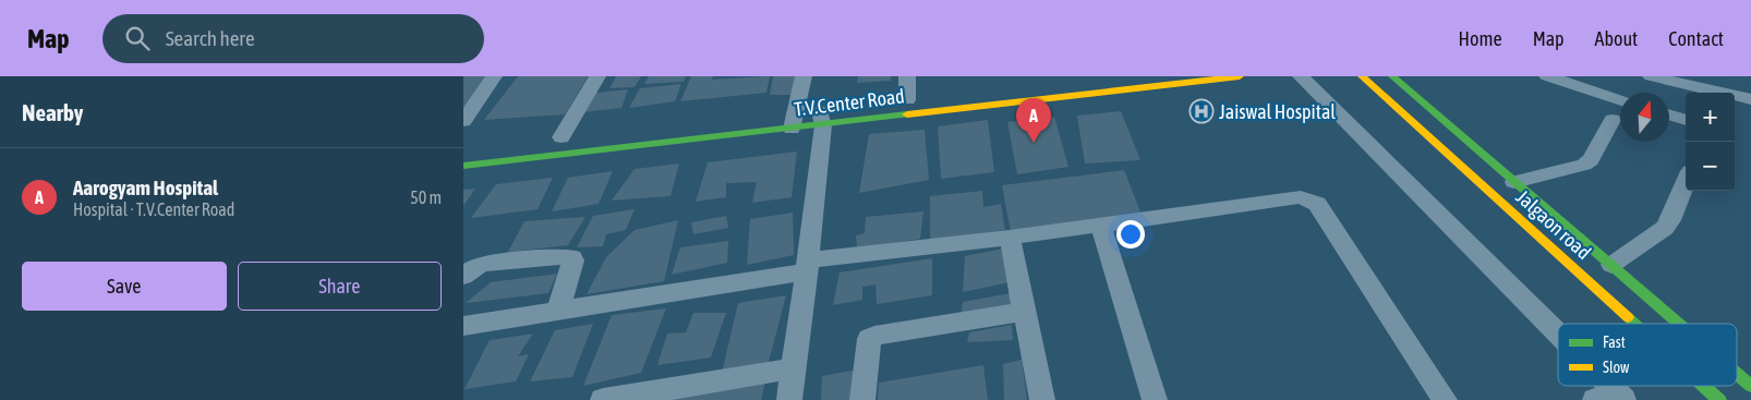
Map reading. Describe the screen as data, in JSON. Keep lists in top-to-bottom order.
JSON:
{
  "streets": {
    "main road": ["T.V.Center Road", "Jalgaon road"]
  },
  "places": {
    "hospital": ["Jaiswal Hospital"]
  },
  "legend": ["Fast", "Slow"],
  "north": "top",
  "page": {
    "header": "Map",
    "search": "Search here",
    "nav": [
      "Home",
      "Map",
      "About",
      "Contact"
    ],
    "heading": "Nearby",
    "map_buttons": ["+", "−"],
    "pins": "A",
    "list": [
      {
        "mark": "A",
        "name": "Aarogyam Hospital",
        "note": "Hospital · T.V.Center Road",
        "value": "50 m"
      }
    ],
    "buttons": ["Save", "Share"]
  }
}
